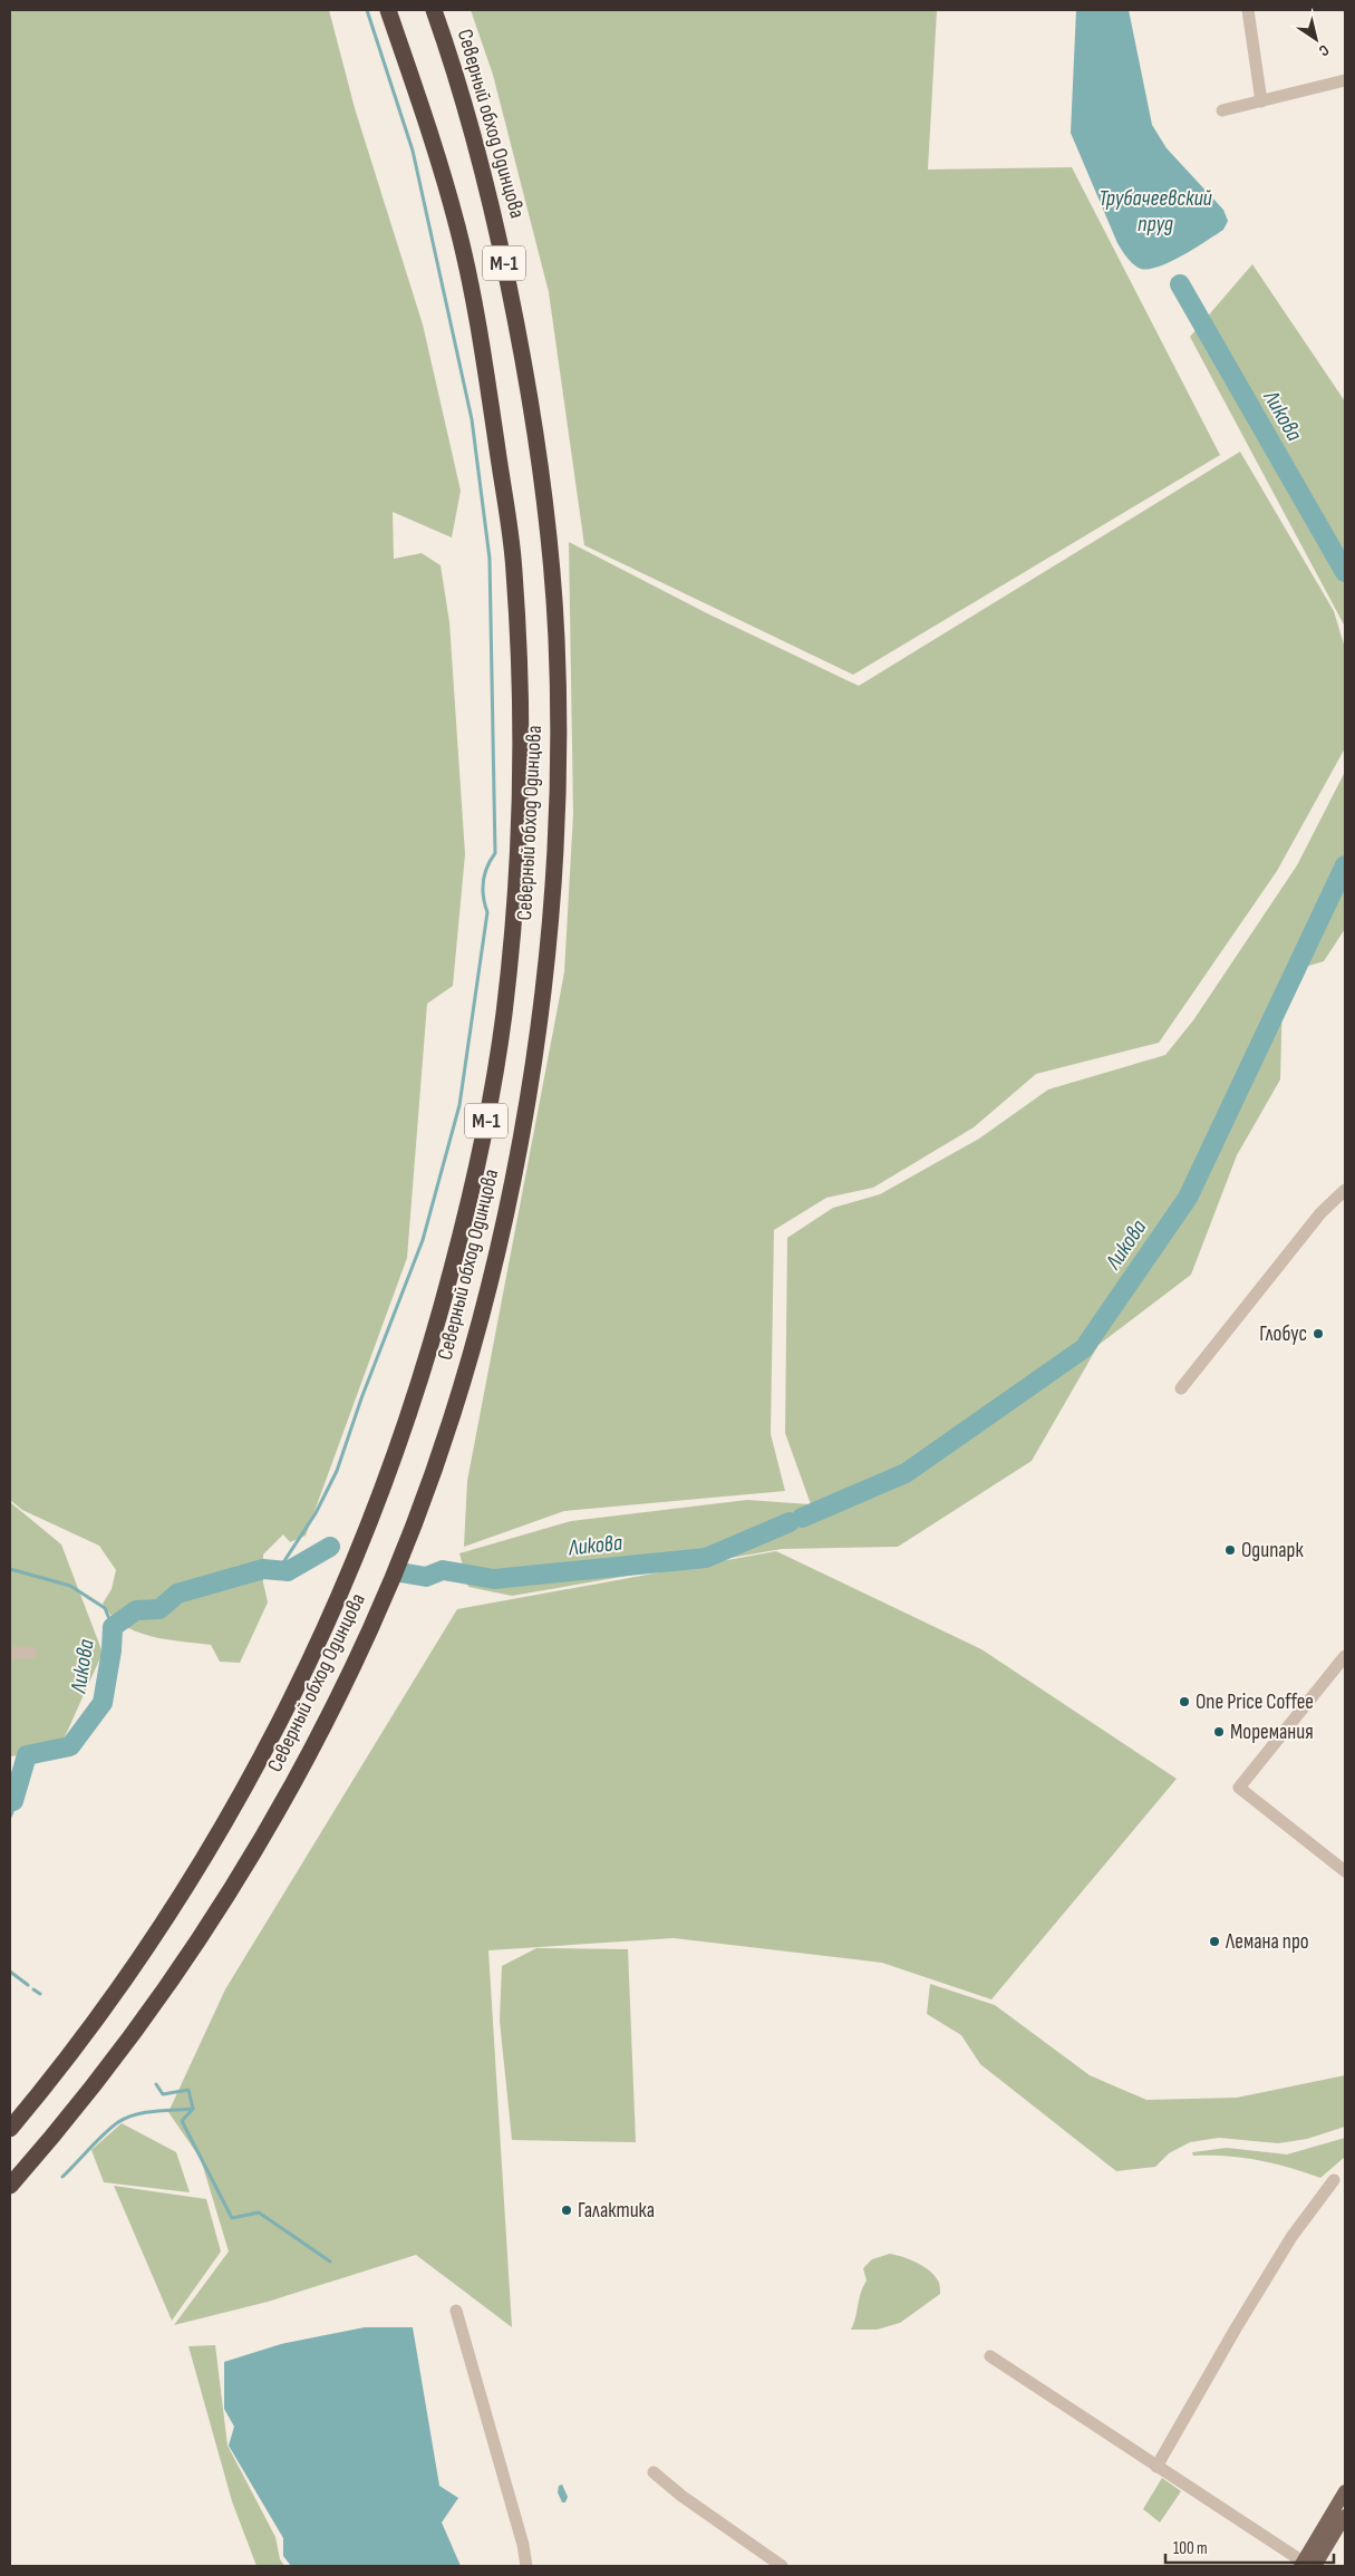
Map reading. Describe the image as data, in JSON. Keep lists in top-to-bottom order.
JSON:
{
  "streets": {
    "highway": ["Северный обход Одинцова", "М-1"]
  },
  "water": ["Трубачеевский пруд", "Ликова"],
  "places": [
    "Глобус",
    "Одипарк",
    "One Price Coffee",
    "Моремания",
    "Лемана про",
    "Галактика"
  ],
  "scale_bar": "100 m",
  "north": "bottom right"
}
